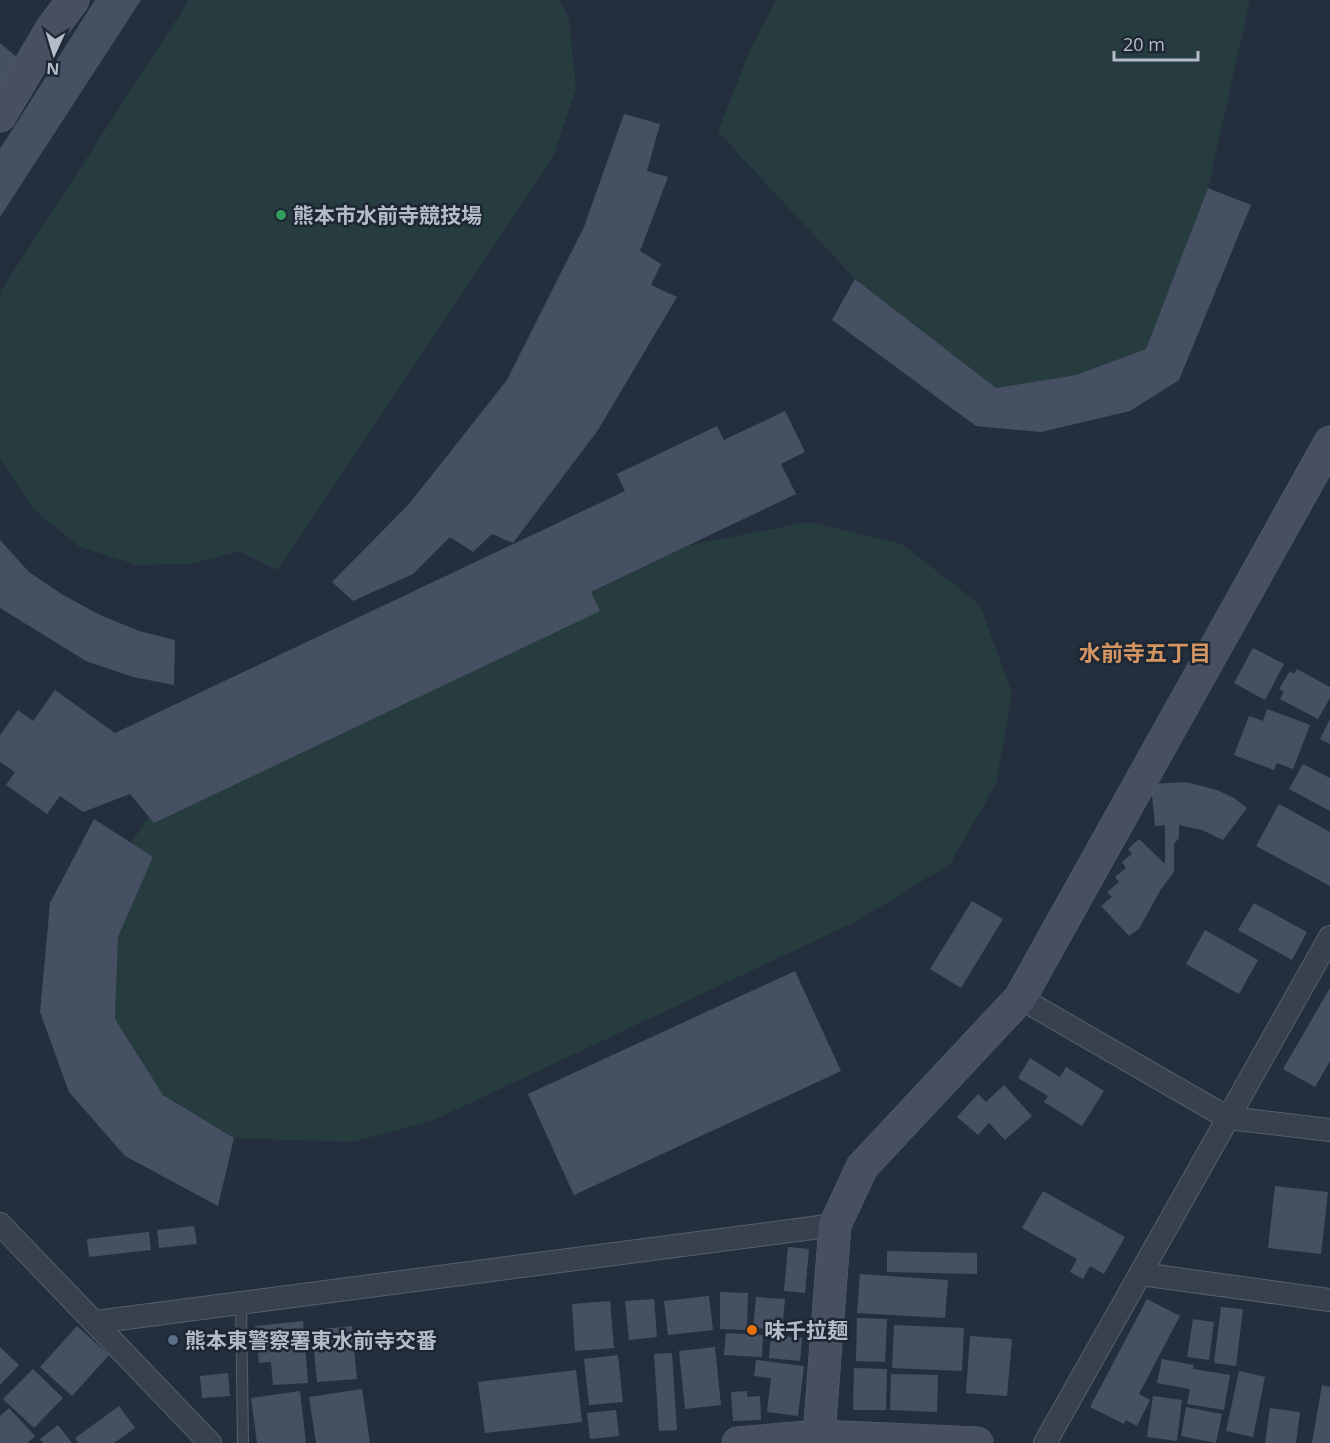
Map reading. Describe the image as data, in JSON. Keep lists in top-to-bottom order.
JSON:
{
  "districts": ["水前寺五丁目"],
  "places": ["熊本市水前寺競技場", "味千拉麺", "熊本東警察署東水前寺交番"],
  "scale_bar": "20 m",
  "north": "bottom"
}
